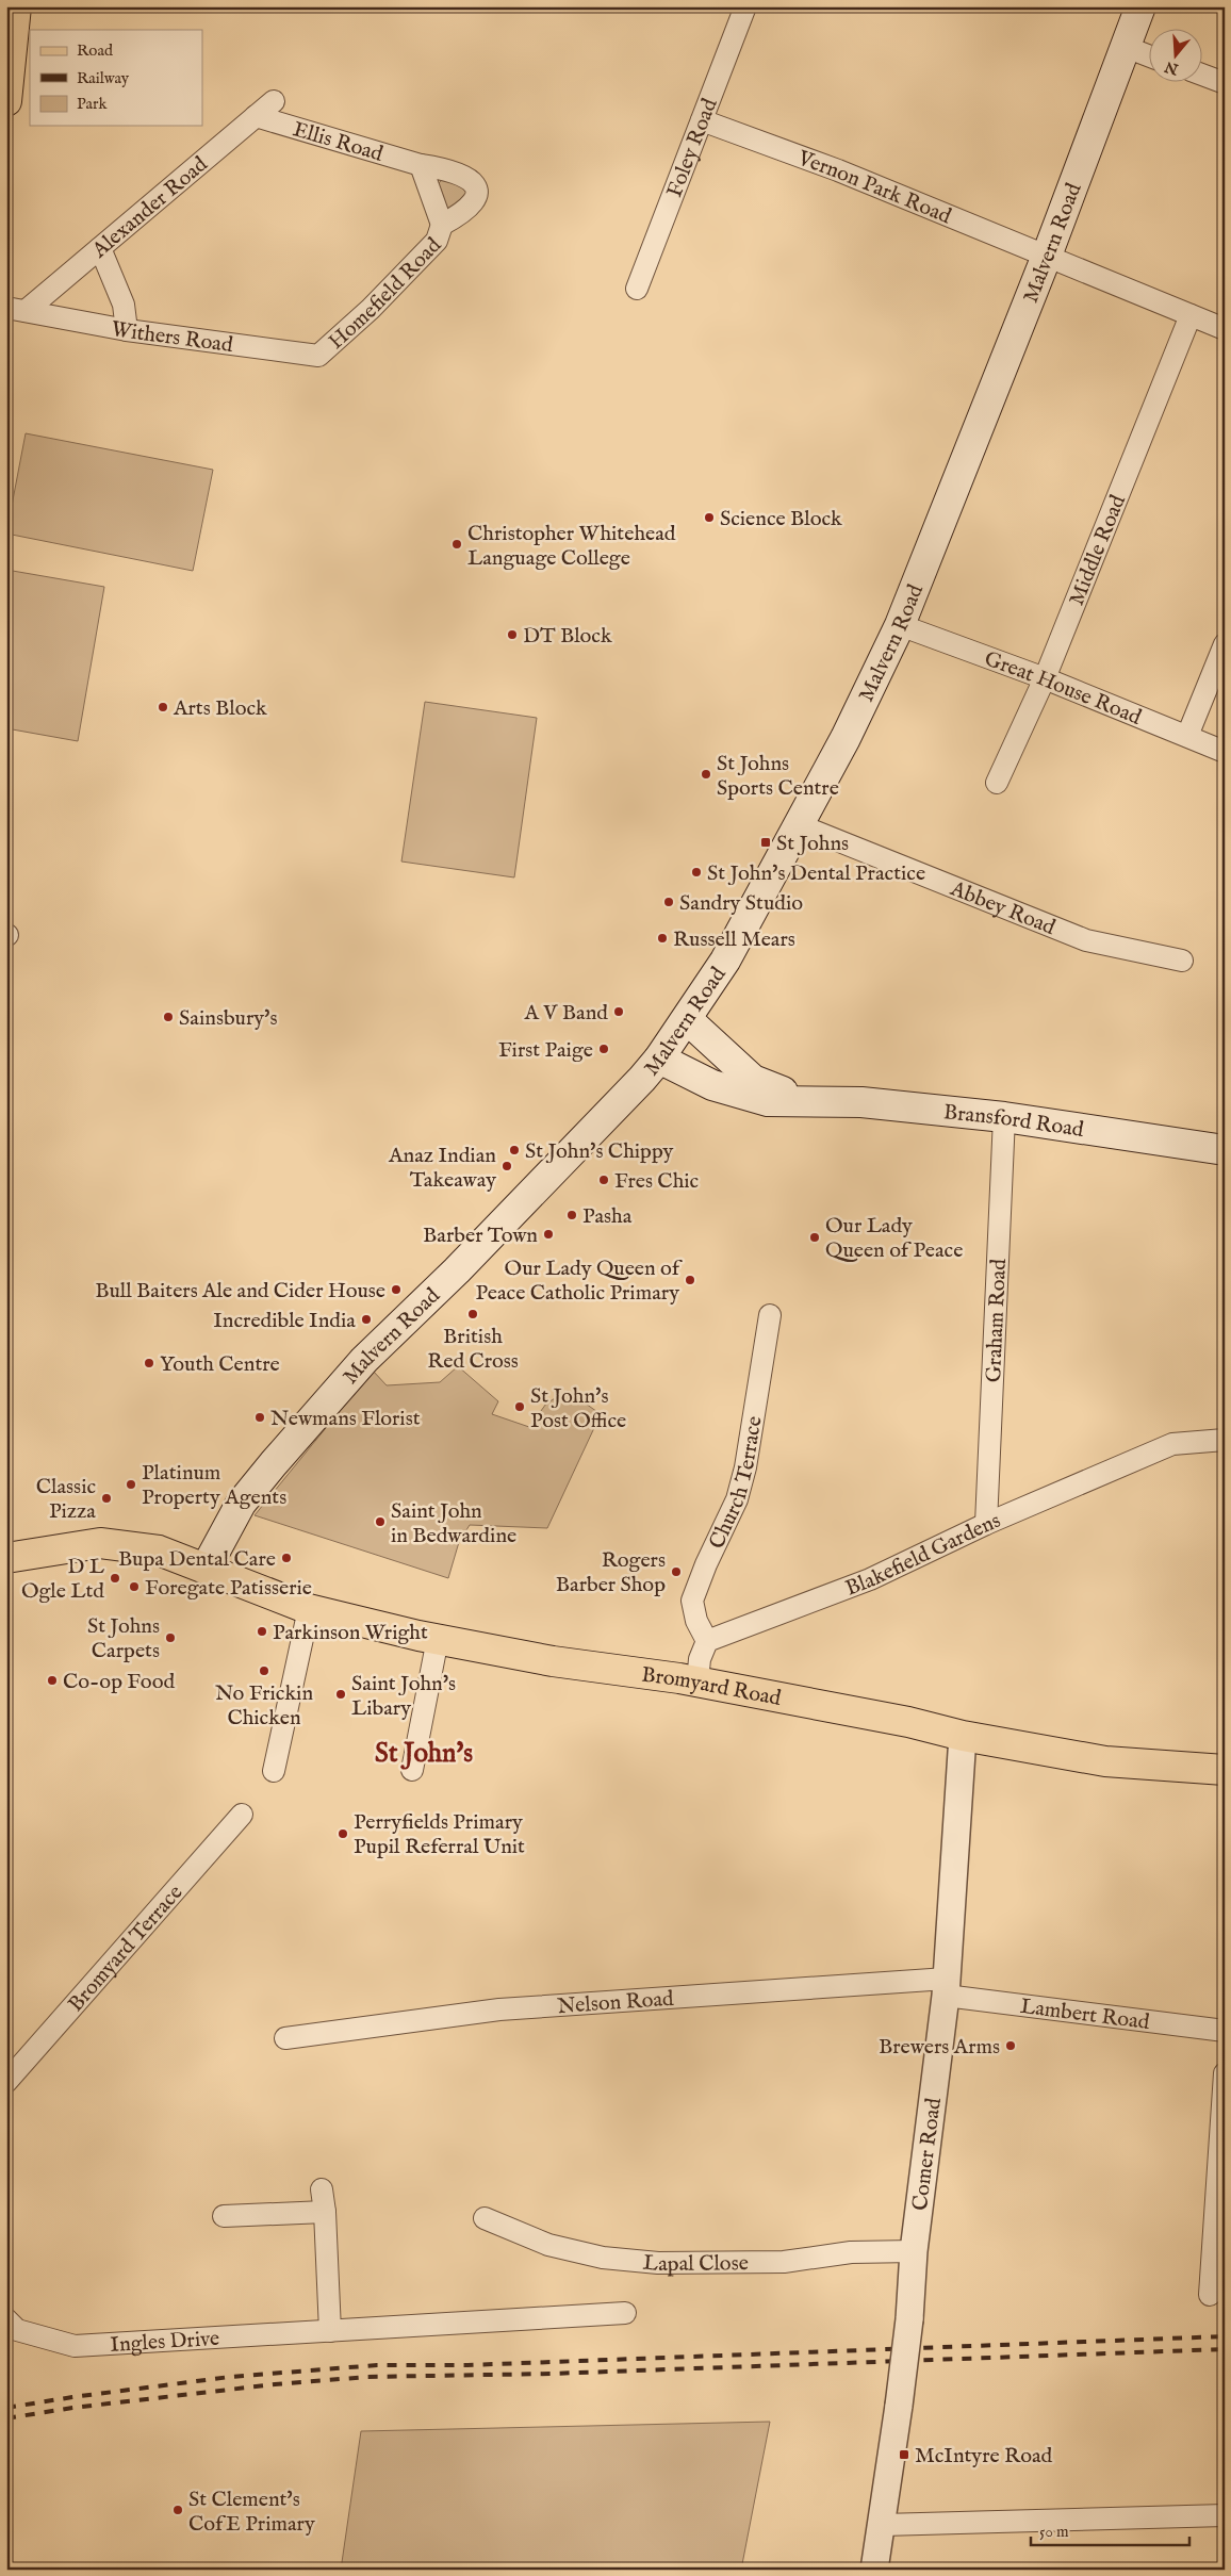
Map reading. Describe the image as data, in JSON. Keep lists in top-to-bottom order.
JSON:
{
  "streets": {
    "main road": ["Malvern Road", "Bransford Road", "Bromyard Road"],
    "street": [
      "Ellis Road",
      "Foley Road",
      "Vernon Park Road",
      "Alexander Road",
      "Homefield Road",
      "Withers Road",
      "Middle Road",
      "Great House Road",
      "Abbey Road",
      "Graham Road",
      "Church Terrace",
      "Blakefield Gardens",
      "Bromyard Terrace",
      "Nelson Road",
      "Lambert Road",
      "Comer Road",
      "Lapal Close",
      "Ingles Drive"
    ]
  },
  "crossings": [
    ["Ellis Road", "Alexander Road"],
    ["Ellis Road", "Homefield Road"],
    ["Foley Road", "Vernon Park Road"],
    ["Vernon Park Road", "Malvern Road"],
    ["Vernon Park Road", "Middle Road"],
    ["Alexander Road", "Withers Road"],
    ["Malvern Road", "Great House Road"],
    ["Malvern Road", "Abbey Road"],
    ["Malvern Road", "Bransford Road"],
    ["Malvern Road", "Bromyard Road"],
    ["Homefield Road", "Withers Road"],
    ["Middle Road", "Great House Road"],
    ["Bransford Road", "Graham Road"],
    ["Graham Road", "Blakefield Gardens"],
    ["Church Terrace", "Blakefield Gardens"],
    ["Bromyard Road", "Comer Road"],
    ["Nelson Road", "Lambert Road"],
    ["Nelson Road", "Comer Road"],
    ["Lambert Road", "Comer Road"],
    ["Comer Road", "Lapal Close"]
  ],
  "districts": ["St John's"],
  "places": {
    "other": [
      "Science Block",
      "Christopher Whitehead Language College",
      "DT Block",
      "Arts Block",
      "St Johns Sports Centre",
      "St John's Dental Practice",
      "Sandry Studio",
      "Russell Mears",
      "A V Band",
      "Sainsbury's",
      "First Paige",
      "St John's Chippy",
      "Anaz Indian Takeaway",
      "Fres Chic",
      "Pasha",
      "Barber Town",
      "Our Lady Queen of Peace",
      "Our Lady Queen of Peace Catholic Primary",
      "Bull Baiters Ale and Cider House",
      "British Red Cross",
      "Incredible India",
      "Youth Centre",
      "St John's Post Office",
      "Newmans Florist",
      "Platinum Property Agents",
      "Classic Pizza",
      "Saint John in Bedwardine",
      "Bupa Dental Care",
      "Rogers Barber Shop",
      "D L Ogle Ltd",
      "Foregate Patisserie",
      "Parkinson Wright",
      "St Johns Carpets",
      "No Frickin Chicken",
      "Co-op Food",
      "Saint John's Libary",
      "Perryfields Primary Pupil Referral Unit",
      "Brewers Arms",
      "St Clement's CofE Primary"
    ],
    "transit": ["St Johns", "McIntyre Road"]
  },
  "legend": ["Road", "Railway", "Park"],
  "scale_bar": "50 m",
  "north": "bottom"
}
